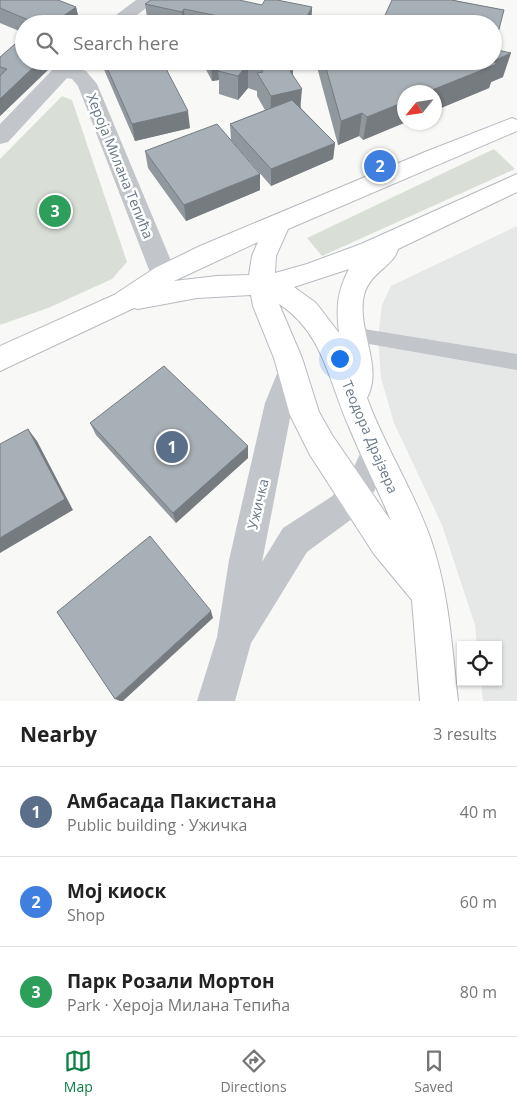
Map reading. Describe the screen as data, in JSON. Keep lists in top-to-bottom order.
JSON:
{
  "streets": {
    "main road": ["Теодора Драјзера"],
    "street": ["Хероја Милана Тепића", "Ужичка"]
  },
  "crossings": [
    ["Теодора Драјзера", "Ужичка"]
  ],
  "north": "bottom left",
  "page": {
    "search": "Search here",
    "pins": ["2", "3", "1"],
    "heading": ["Nearby", "3 results"],
    "list": [
      {
        "mark": "1",
        "name": "Амбасада Пакистана",
        "note": "Public building · Ужичка",
        "value": "40 m"
      },
      {
        "mark": "2",
        "name": "Мој киоск",
        "note": "Shop",
        "value": "60 m"
      },
      {
        "mark": "3",
        "name": "Парк Розали Мортон",
        "note": "Park · Хероја Милана Тепића",
        "value": "80 m"
      }
    ],
    "nav": ["Map", "Directions", "Saved"]
  }
}
